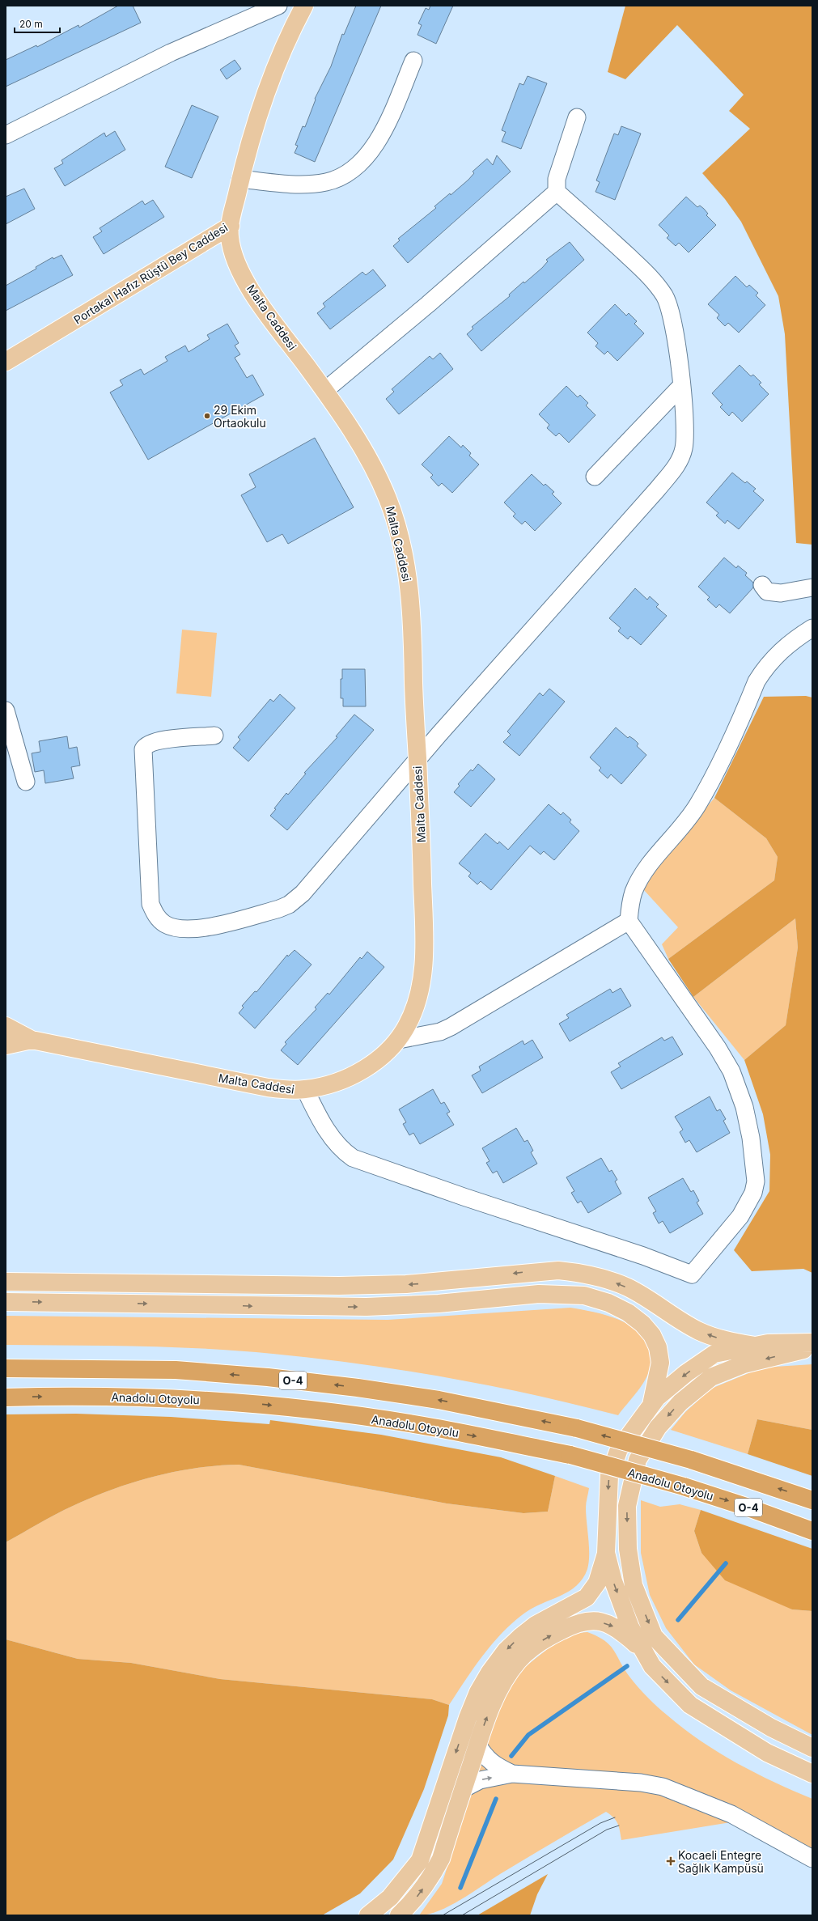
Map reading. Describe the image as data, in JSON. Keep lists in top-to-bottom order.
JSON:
{
  "streets": {
    "highway": ["O-4", "Anadolu Otoyolu"],
    "main road": ["Portakal Hafız Rüştü Bey Caddesi", "Malta Caddesi"]
  },
  "crossings": [
    ["Portakal Hafız Rüştü Bey Caddesi", "Malta Caddesi"]
  ],
  "places": {
    "other": ["29 Ekim Ortaokulu"],
    "health": ["Kocaeli Entegre Sağlık Kampüsü"]
  },
  "scale_bar": "20 m"
}
